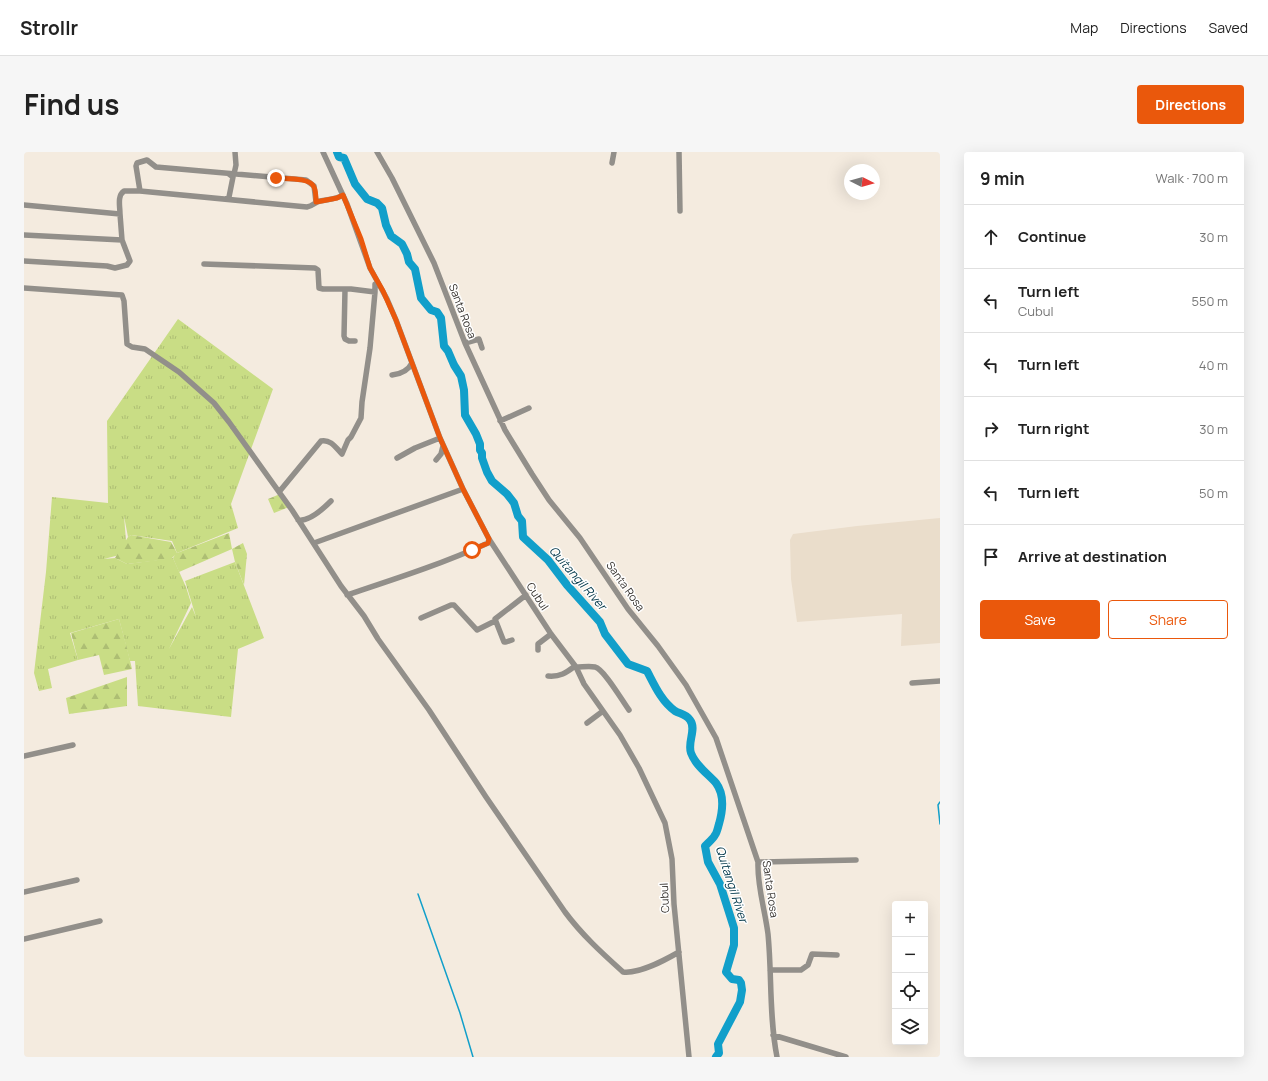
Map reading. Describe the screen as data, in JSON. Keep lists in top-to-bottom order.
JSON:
{
  "streets": {
    "street": ["Santa Rosa", "Cubul"]
  },
  "water": ["Quitangil River"],
  "north": "right",
  "page": {
    "header": "Strollr",
    "nav": ["Map", "Directions", "Saved"],
    "title": "Find us",
    "buttons": [
      "Directions",
      ["Save", "Share"]
    ],
    "heading": ["9 min", "Walk · 700 m"],
    "list": [
      ["Continue", "30 m"],
      ["Turn left", "Cubul", "550 m"],
      ["Turn left", "40 m"],
      ["Turn right", "30 m"],
      ["Turn left", "50 m"],
      "Arrive at destination"
    ],
    "map_buttons": ["+", "−"]
  }
}
